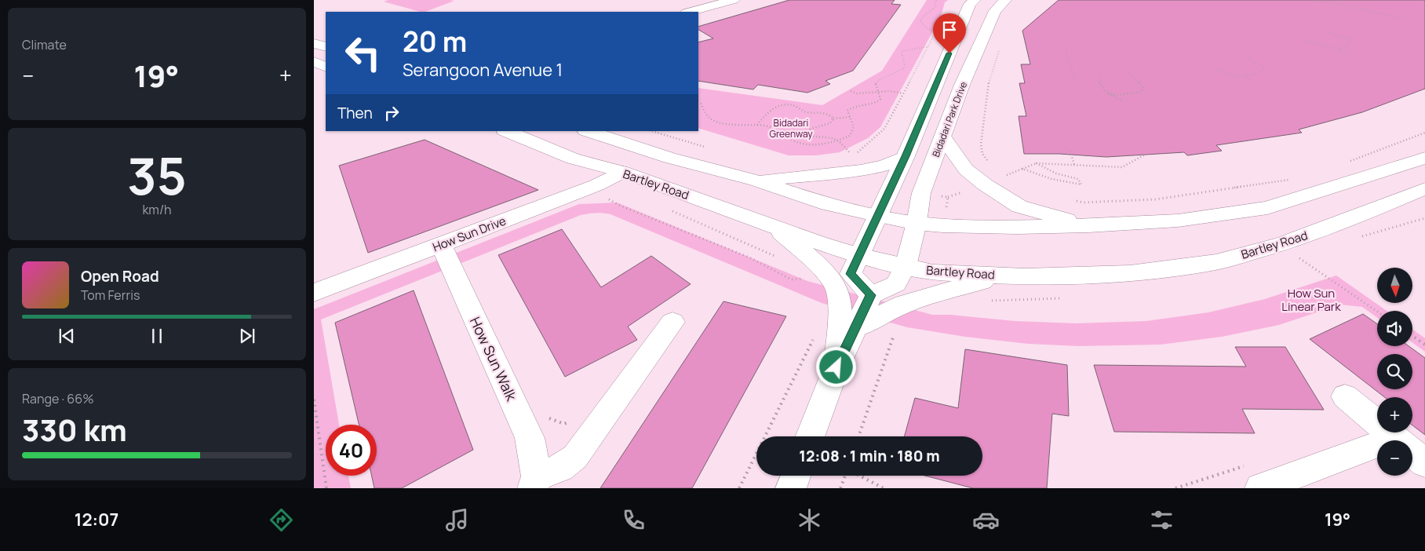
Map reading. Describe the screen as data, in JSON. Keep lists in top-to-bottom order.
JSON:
{
  "streets": {
    "main road": [
      "Bidadari Park Drive",
      "Bartley Road",
      "How Sun Drive",
      "How Sun Walk"
    ]
  },
  "crossings": [
    ["Bidadari Park Drive", "Bartley Road"],
    ["Bartley Road", "How Sun Drive"],
    ["How Sun Drive", "How Sun Walk"]
  ],
  "parks": ["Bidadari Greenway", "How Sun Linear Park"],
  "north": "bottom",
  "page": {
    "tile": [
      "Climate",
      ["35", "km/h"],
      ["Range · 66%", "330 km"]
    ],
    "turn": ["20 m", "Serangoon Avenue 1"],
    "heat": ["−", "19°", "+"],
    "then": "Then",
    "song": ["Open Road", "Tom Ferris"],
    "map_buttons": ["+", "−"],
    "limit": "40",
    "trip": "12:08 · 1 min · 180 m",
    "tabs": ["12:07", "19°"]
  }
}
